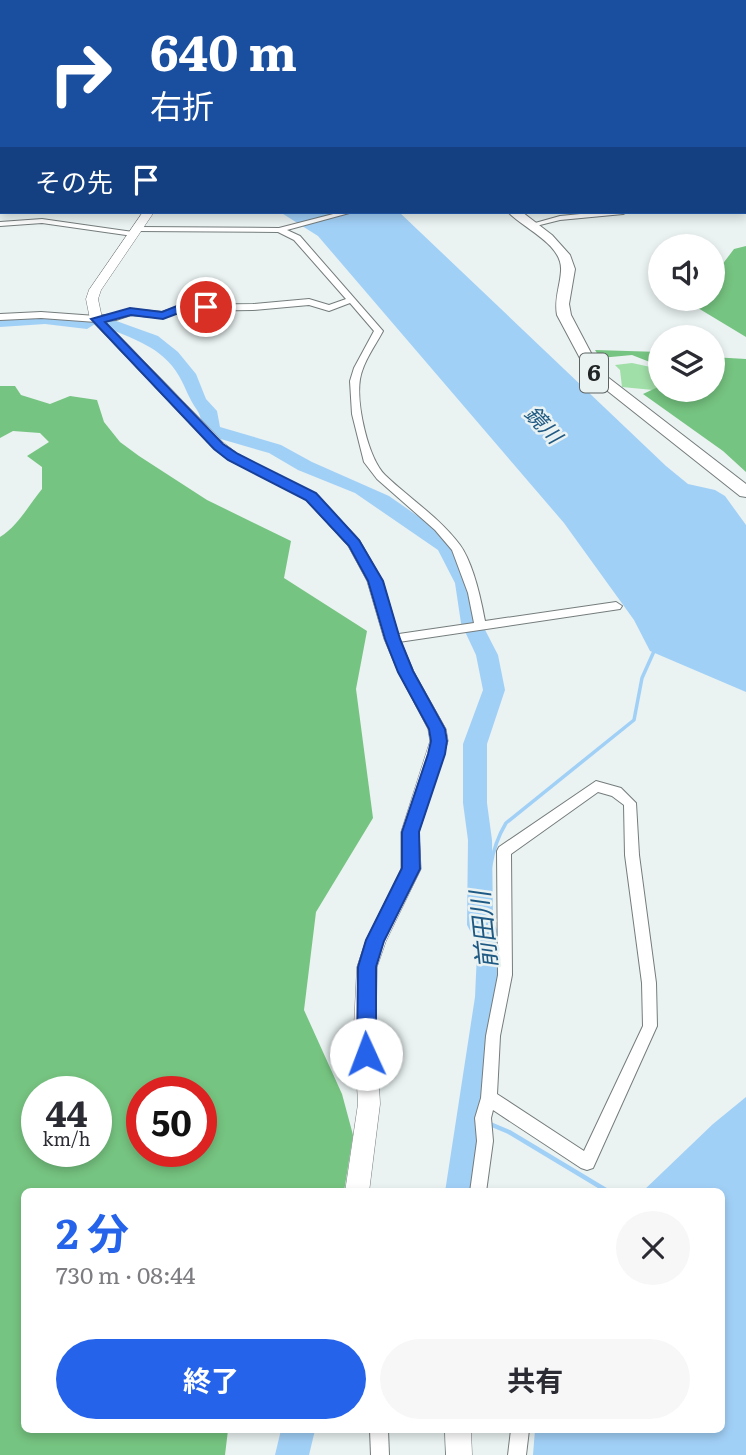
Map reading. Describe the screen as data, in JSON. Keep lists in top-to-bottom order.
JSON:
{
  "streets": {
    "main road": ["6"]
  },
  "water": ["鏡川", "前田川"],
  "page": {
    "turn": ["640 m", "右折"],
    "then": "その先",
    "speed": "44 km/h",
    "limit": "50",
    "heading": ["2 分", "730 m · 08:44"],
    "buttons": ["終了", "共有"]
  }
}
